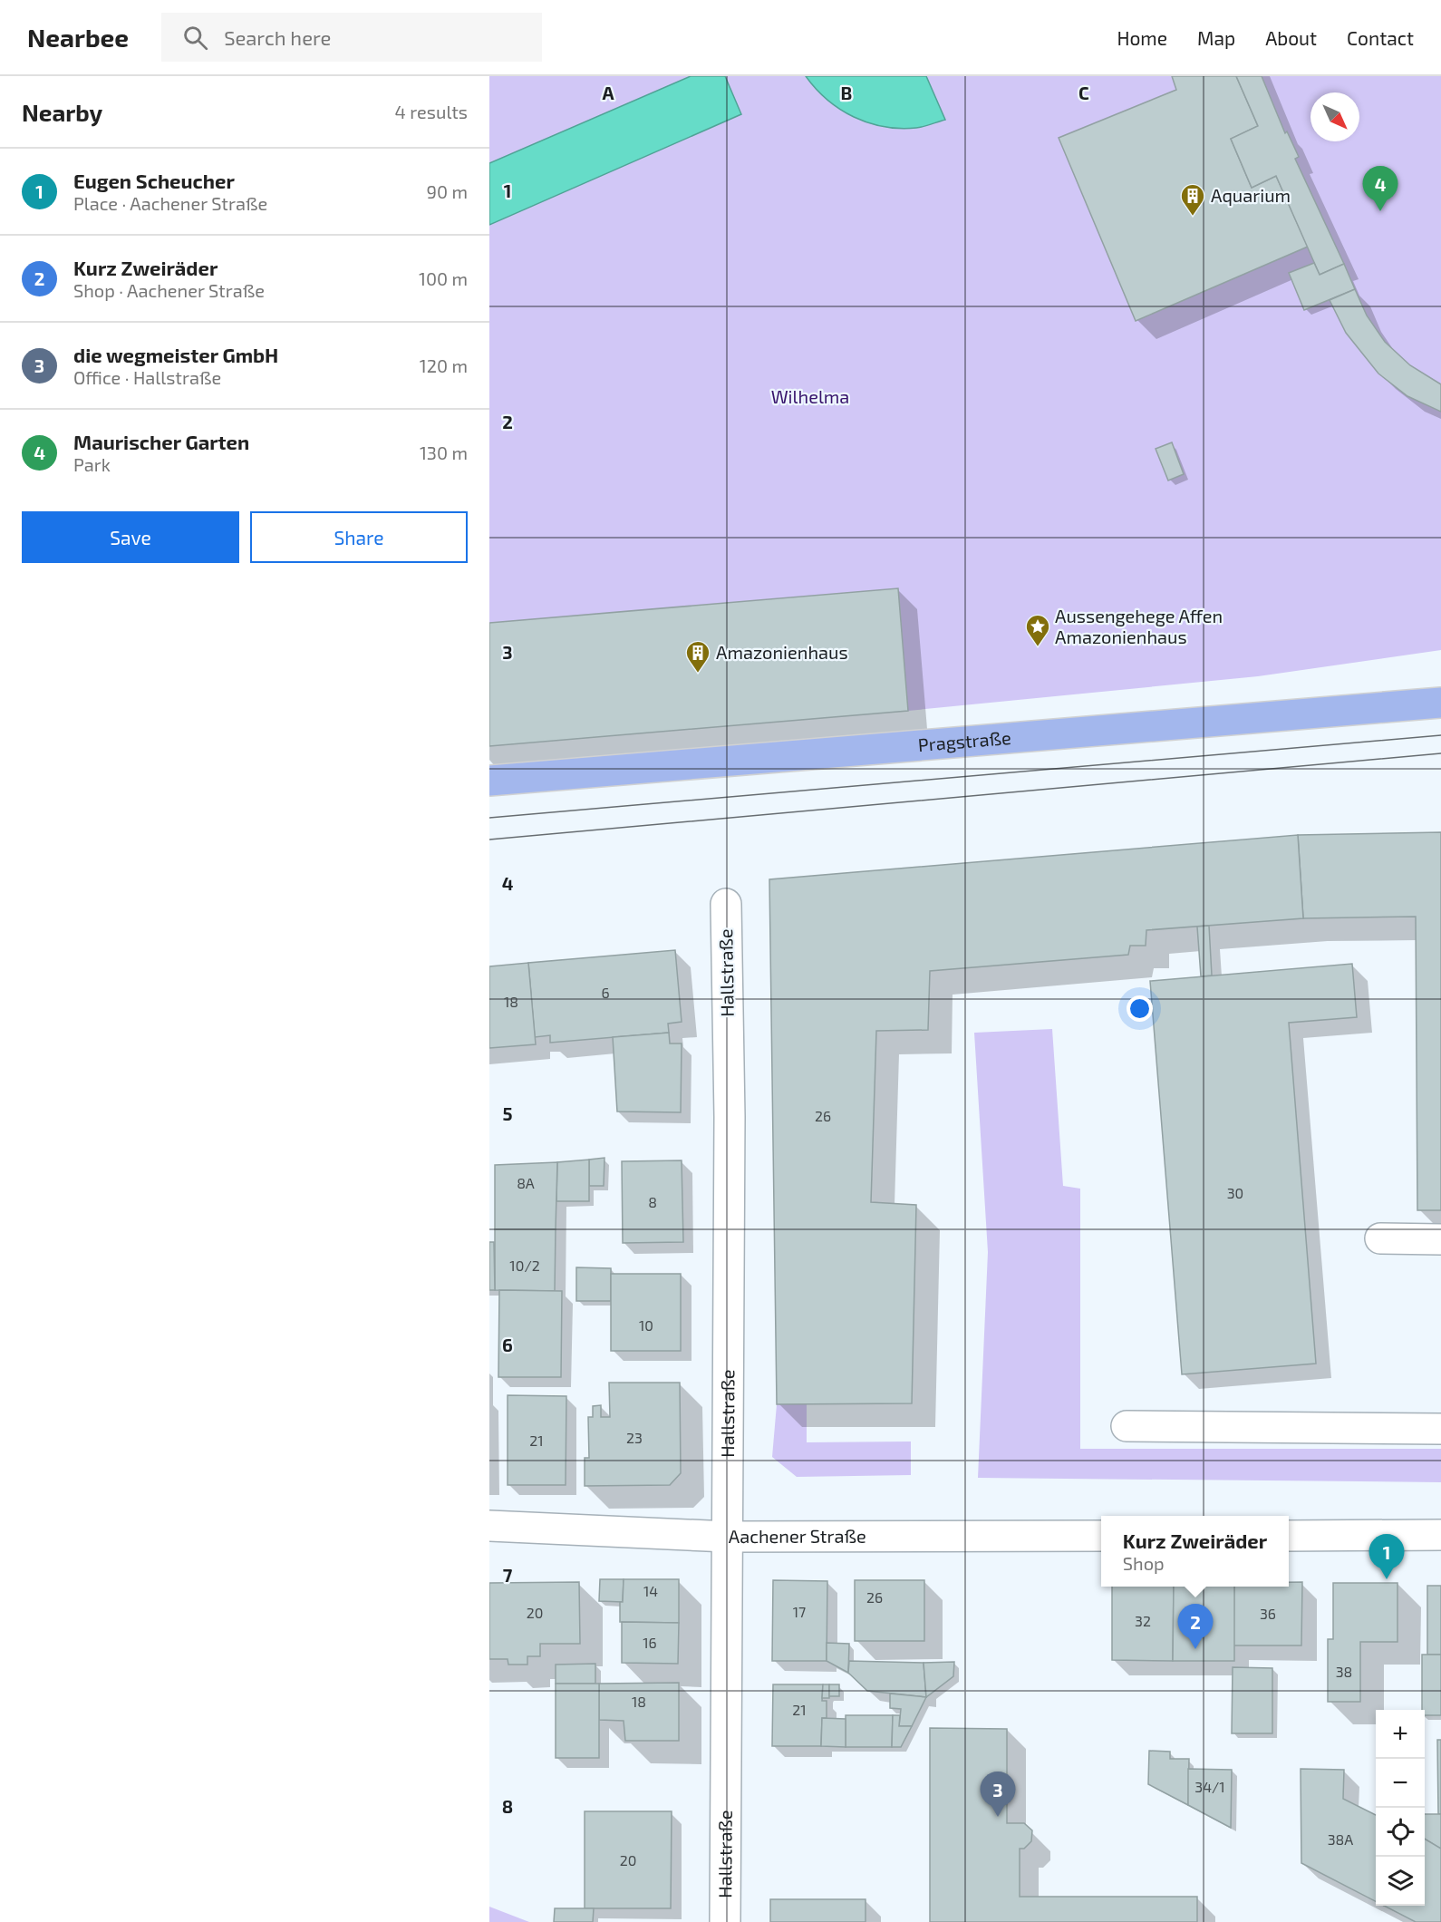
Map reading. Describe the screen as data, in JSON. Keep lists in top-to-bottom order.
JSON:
{
  "streets": {
    "main road": ["Pragstraße"],
    "street": ["Hallstraße", "Aachener Straße"]
  },
  "crossings": [
    ["Hallstraße", "Aachener Straße"]
  ],
  "parks": ["Wilhelma"],
  "places": {
    "building": ["Aquarium", "Amazonienhaus"],
    "place": ["Aussengehege Affen Amazonienhaus"]
  },
  "house_numbers": [
    "6",
    "18",
    "26",
    "8A",
    "30",
    "8",
    "10/2",
    "10",
    "23",
    "21",
    "14",
    "26",
    "17",
    "20",
    "36",
    "32",
    "16",
    "38",
    "18",
    "21",
    "34/1",
    "38A",
    "20"
  ],
  "north": "bottom right",
  "page": {
    "header": "Nearbee",
    "search": "Search here",
    "nav": [
      "Home",
      "Map",
      "About",
      "Contact"
    ],
    "heading": ["Nearby", "4 results"],
    "list": [
      {
        "mark": "1",
        "name": "Eugen Scheucher",
        "note": "Place · Aachener Straße",
        "value": "90 m"
      },
      {
        "mark": "2",
        "name": "Kurz Zweiräder",
        "note": "Shop · Aachener Straße",
        "value": "100 m"
      },
      {
        "mark": "3",
        "name": "die wegmeister GmbH",
        "note": "Office · Hallstraße",
        "value": "120 m"
      },
      {
        "mark": "4",
        "name": "Maurischer Garten",
        "note": "Park",
        "value": "130 m"
      }
    ],
    "pins": [
      "4",
      "1",
      "2",
      "3"
    ],
    "buttons": ["Save", "Share"],
    "popup": ["Kurz Zweiräder", "Shop"],
    "map_buttons": ["+", "−"]
  },
  "grid": {
    "columns": ["A", "B", "C"],
    "rows": [
      "1",
      "2",
      "3",
      "4",
      "5",
      "6",
      "7",
      "8"
    ]
  }
}
